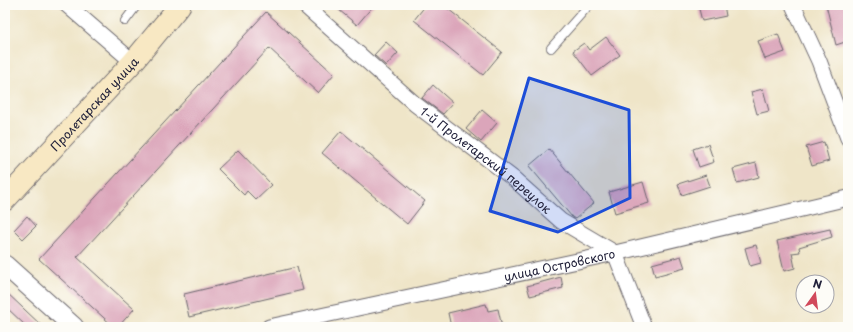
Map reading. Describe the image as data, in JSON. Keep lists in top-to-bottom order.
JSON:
{
  "streets": {
    "main road": ["Пролетарская улица"],
    "street": ["1-й Пролетарский переулок", "улица Островского"]
  },
  "crossings": [
    ["1-й Пролетарский переулок", "улица Островского"]
  ],
  "north": "top"
}
